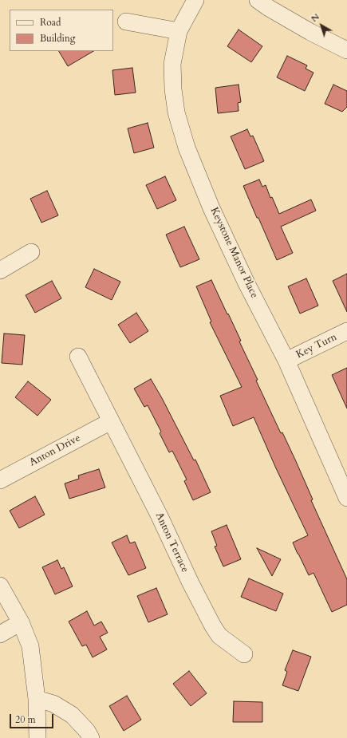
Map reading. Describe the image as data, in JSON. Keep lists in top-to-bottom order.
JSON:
{
  "streets": {
    "street": [
      "Keystone Manor Place",
      "Key Turn",
      "Anton Drive",
      "Anton Terrace"
    ]
  },
  "crossings": [
    ["Keystone Manor Place", "Key Turn"],
    ["Anton Drive", "Anton Terrace"]
  ],
  "legend": ["Road", "Building"],
  "scale_bar": "20 m",
  "north": "top left"
}
